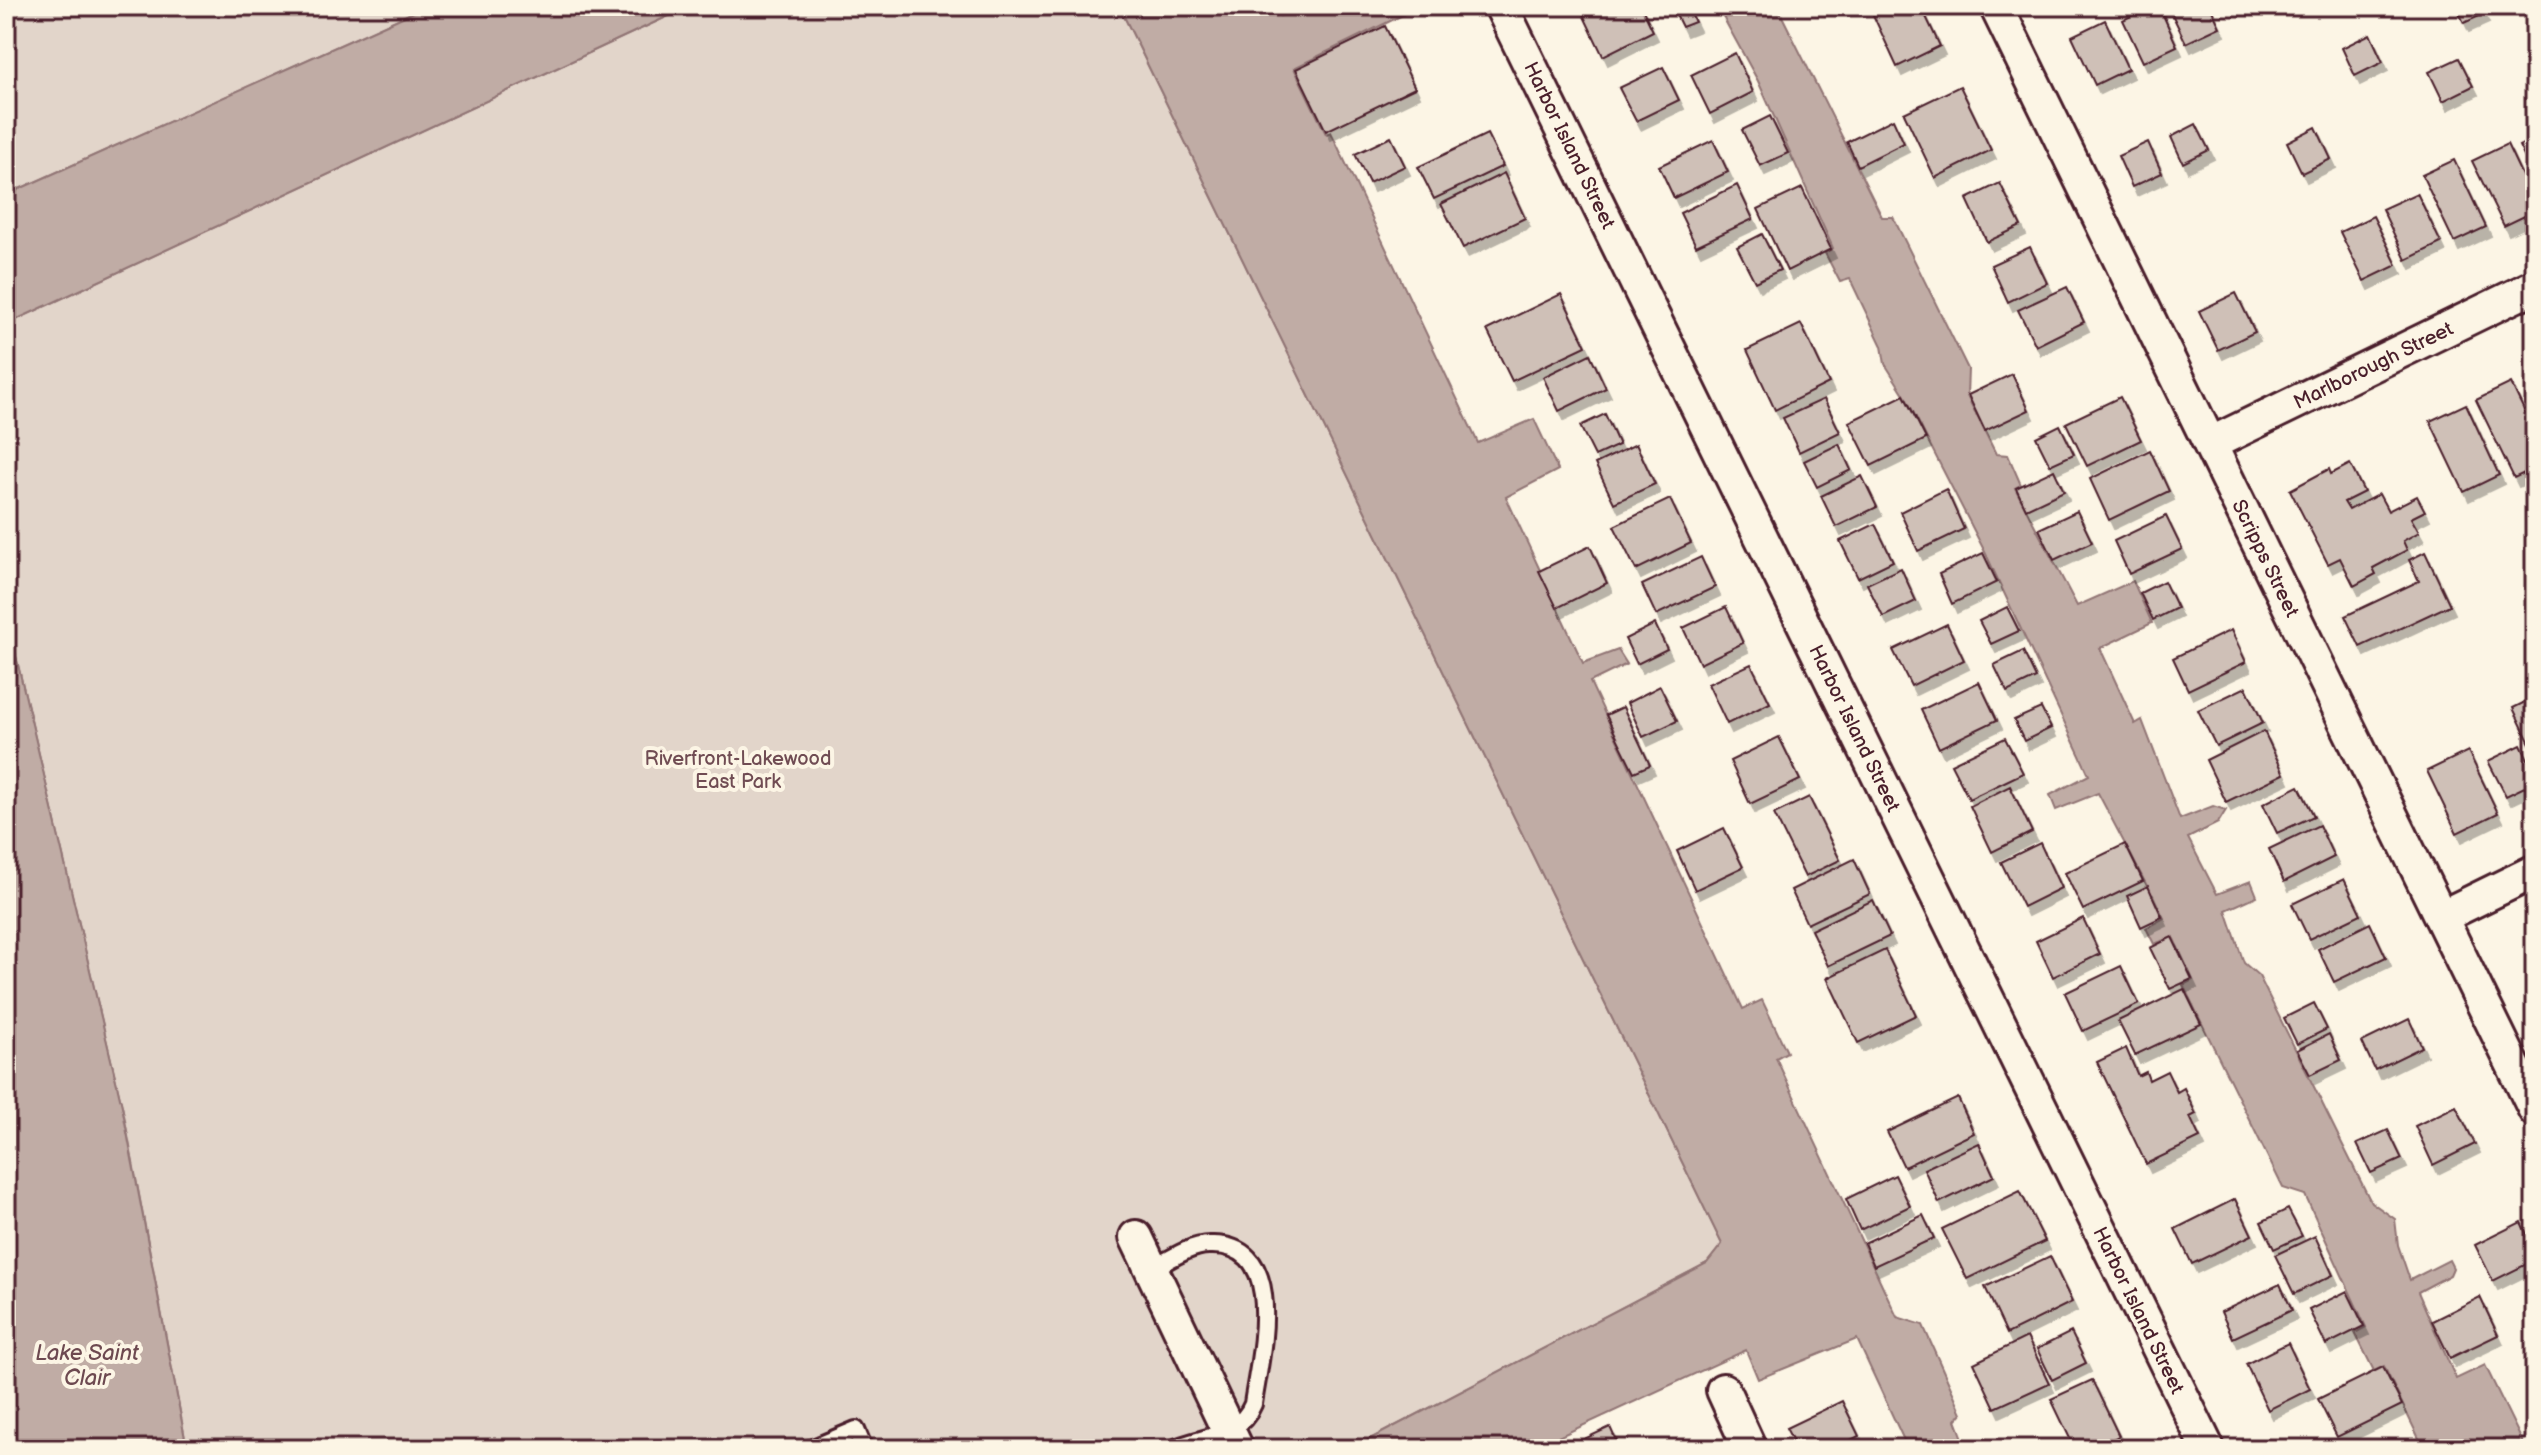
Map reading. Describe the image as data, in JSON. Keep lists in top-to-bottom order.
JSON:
{
  "streets": {
    "street": ["Harbor Island Street", "Marlborough Street", "Scripps Street"]
  },
  "crossings": [
    ["Marlborough Street", "Scripps Street"]
  ],
  "water": ["Lake Saint Clair"],
  "parks": ["Riverfront-Lakewood East Park"]
}
